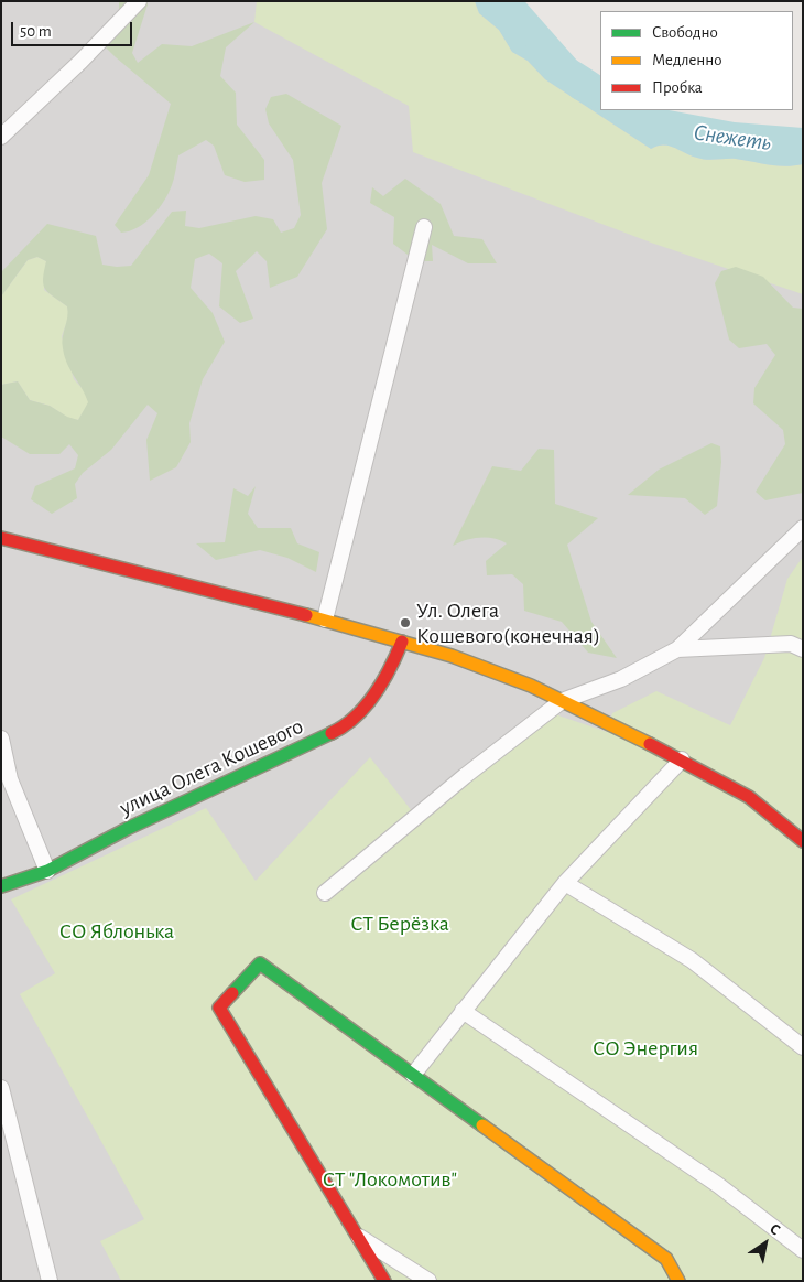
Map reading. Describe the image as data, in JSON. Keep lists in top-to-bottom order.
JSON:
{
  "streets": {
    "street": ["улица Олега Кошевого"]
  },
  "water": ["Снежеть"],
  "parks": [
    "СТ Берёзка",
    "СО Яблонька",
    "СО Энергия",
    "СТ \"Локомотив\""
  ],
  "places": ["Ул. Олега Кошевого(конечная)"],
  "legend": ["Свободно", "Медленно", "Пробка"],
  "scale_bar": "50 m",
  "north": "top right"
}
